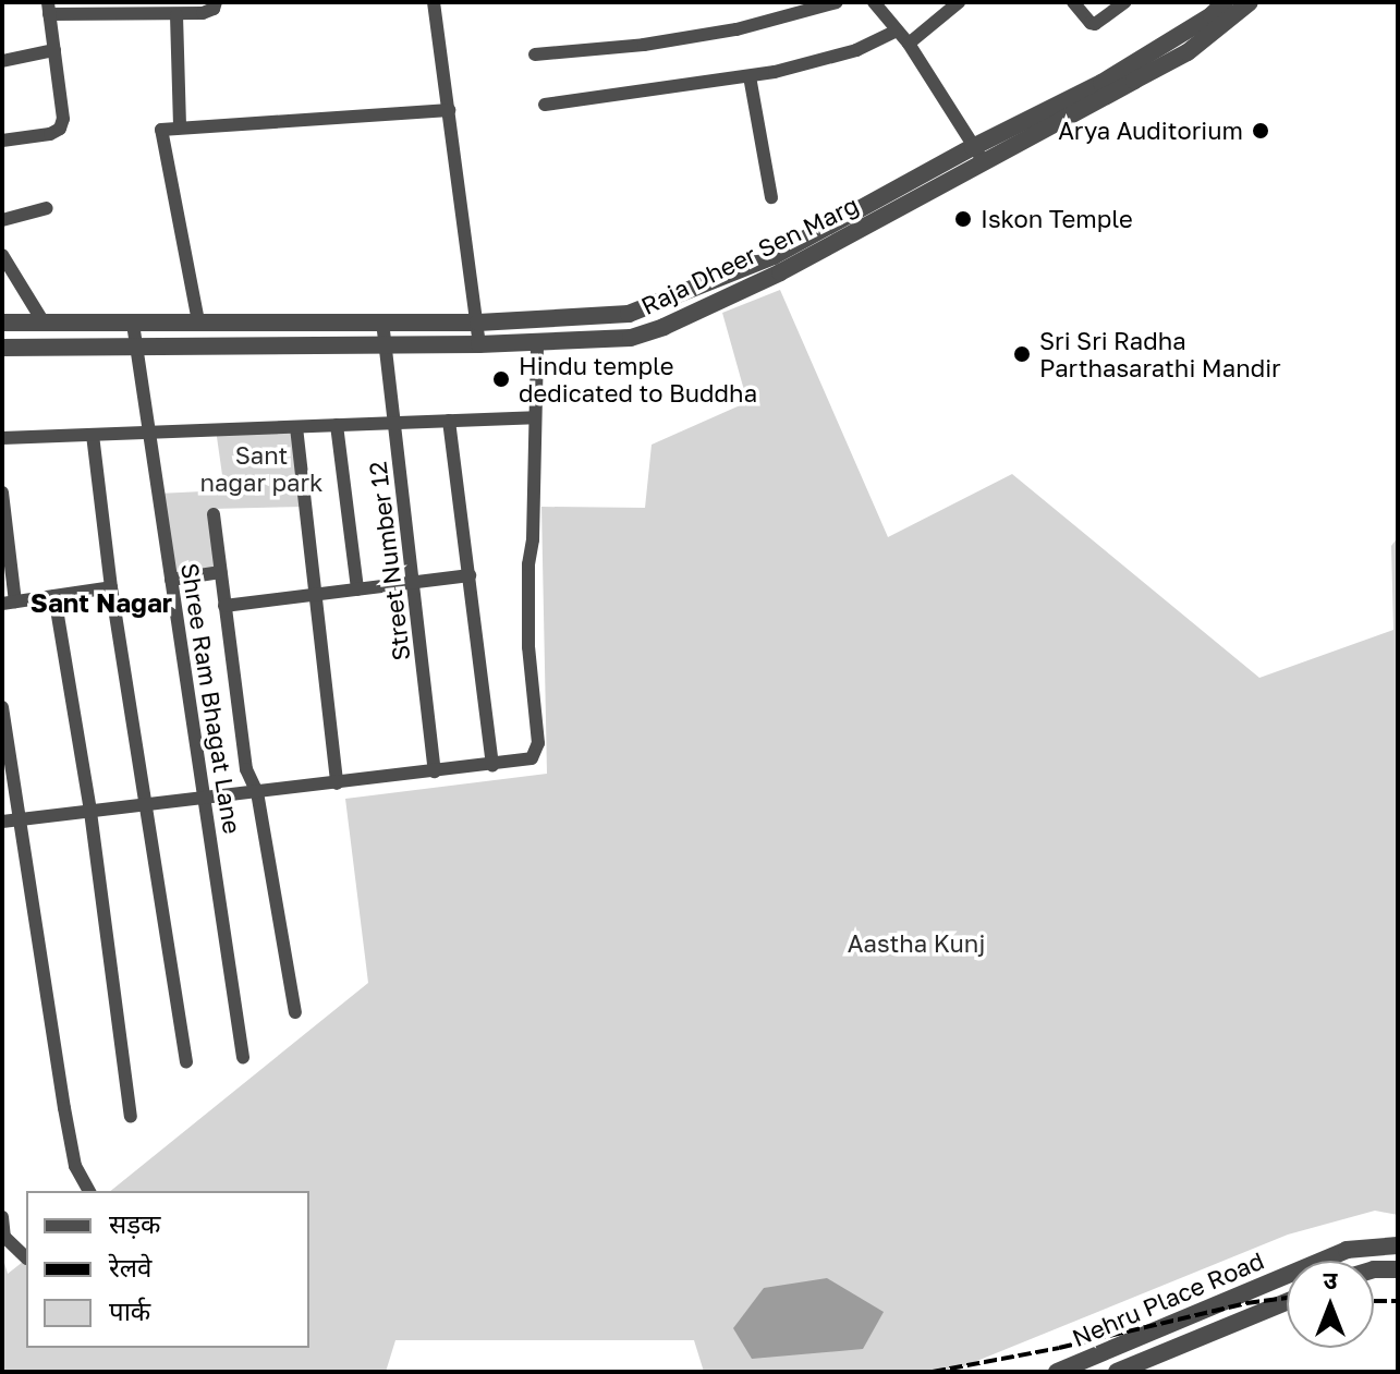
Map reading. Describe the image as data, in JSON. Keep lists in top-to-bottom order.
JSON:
{
  "streets": {
    "street": [
      "Raja Dheer Sen Marg",
      "Street Number 12",
      "Shree Ram Bhagat Lane",
      "Nehru Place Road"
    ]
  },
  "crossings": [
    ["Raja Dheer Sen Marg", "Street Number 12"],
    ["Raja Dheer Sen Marg", "Shree Ram Bhagat Lane"]
  ],
  "districts": ["Sant Nagar"],
  "parks": ["Sant nagar park", "Aastha Kunj"],
  "places": [
    "Arya Auditorium",
    "Iskon Temple",
    "Sri Sri Radha Parthasarathi Mandir",
    "Hindu temple dedicated to Buddha"
  ],
  "legend": ["सड़क", "रेलवे", "पार्क"],
  "north": "top"
}
